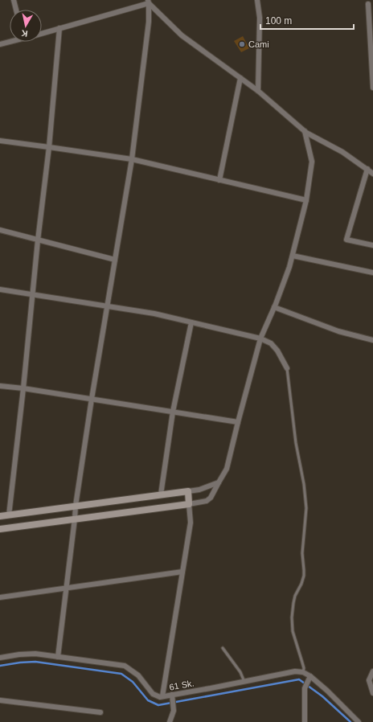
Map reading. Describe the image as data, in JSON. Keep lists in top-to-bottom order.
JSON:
{
  "streets": {
    "street": ["61 Sk."]
  },
  "places": ["Cami"],
  "scale_bar": "100 m",
  "north": "bottom"
}
